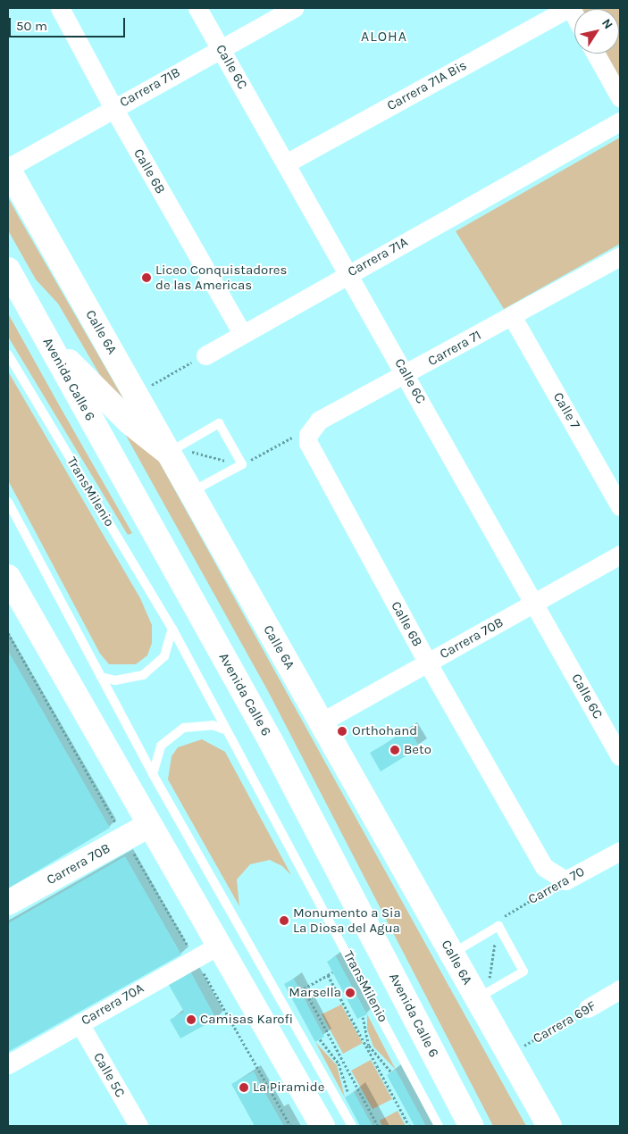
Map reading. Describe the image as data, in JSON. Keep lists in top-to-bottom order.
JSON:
{
  "streets": {
    "main road": ["Calle 6A", "Avenida Calle 6", "Carrera 70B"],
    "street": [
      "Calle 6C",
      "Carrera 71A Bis",
      "Carrera 71B",
      "Calle 6B",
      "Carrera 71A",
      "Carrera 71",
      "Calle 7",
      "Carrera 70",
      "Carrera 70A",
      "Carrera 69F",
      "Calle 5C"
    ],
    "lane": ["TransMilenio"]
  },
  "crossings": [
    ["Calle 6C", "Carrera 71A Bis"],
    ["Calle 6C", "Carrera 71B"],
    ["Calle 6C", "Carrera 71A"],
    ["Calle 6C", "Carrera 71"],
    ["Calle 6C", "Carrera 70B"],
    ["Carrera 71B", "Calle 6B"],
    ["Carrera 71B", "Calle 6A"],
    ["Calle 6B", "Carrera 71A"],
    ["Calle 6B", "Carrera 71"],
    ["Calle 6B", "Carrera 70B"],
    ["Calle 6B", "Carrera 70"],
    ["Calle 6A", "Carrera 70B"],
    ["Calle 6A", "Carrera 69F"],
    ["Carrera 71", "Calle 7"],
    ["Carrera 70A", "Calle 5C"]
  ],
  "districts": ["ALOHA"],
  "places": [
    "Liceo Conquistadores de las Americas",
    "Orthohand",
    "Beto",
    "Monumento a Sia La Diosa del Agua",
    "Marsella",
    "Camisas Karofi",
    "La Piramide"
  ],
  "scale_bar": "50 m",
  "north": "top right"
}
